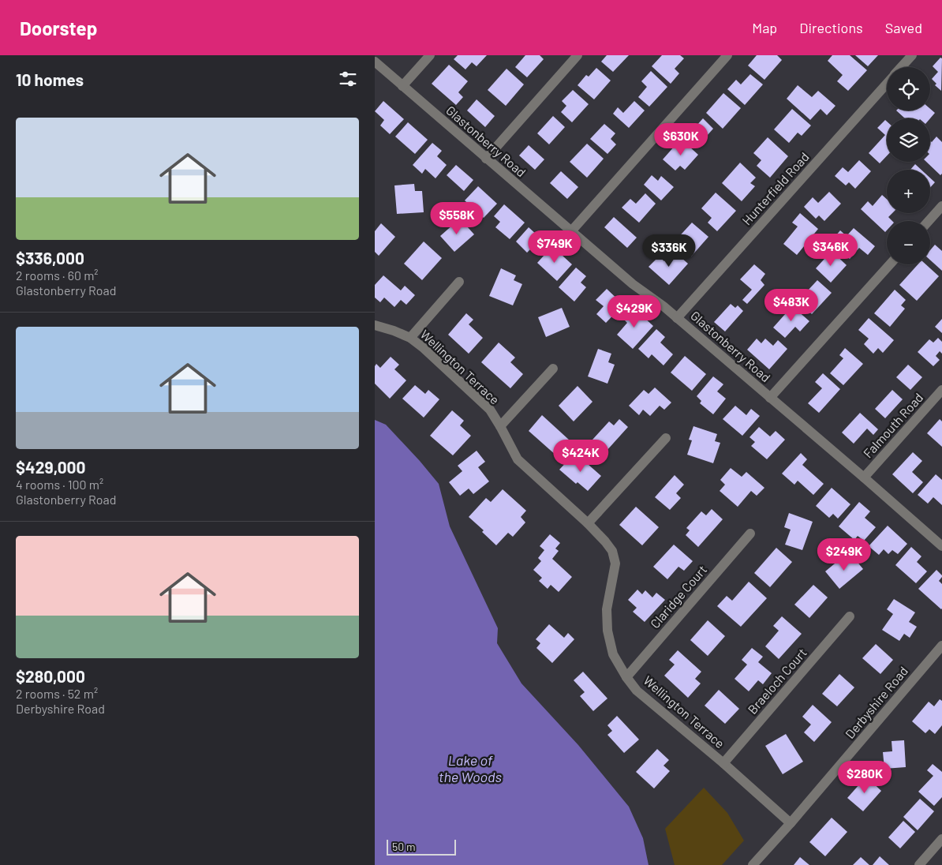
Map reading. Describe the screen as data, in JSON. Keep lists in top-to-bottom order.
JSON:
{
  "streets": {
    "street": [
      "Glastonberry Road",
      "Hunterfield Road",
      "Wellington Terrace",
      "Falmouth Road",
      "Claridge Court",
      "Braeloch Court",
      "Derbyshire Road"
    ]
  },
  "crossings": [
    ["Glastonberry Road", "Hunterfield Road"],
    ["Glastonberry Road", "Falmouth Road"],
    ["Wellington Terrace", "Claridge Court"],
    ["Wellington Terrace", "Braeloch Court"],
    ["Wellington Terrace", "Derbyshire Road"]
  ],
  "water": ["Lake of the Woods"],
  "scale_bar": "50 m",
  "page": {
    "header": "Doorstep",
    "nav": ["Map", "Directions", "Saved"],
    "heading": "10 homes",
    "map_buttons": ["+", "−"],
    "list": [
      {
        "name": "$336,000",
        "note": "2 rooms · 60 m² · Glastonberry Road"
      },
      {
        "name": "$429,000",
        "note": "4 rooms · 100 m² · Glastonberry Road"
      },
      {
        "name": "$280,000",
        "note": "2 rooms · 52 m² · Derbyshire Road"
      }
    ],
    "price": [
      "$630K",
      "$558K",
      "$749K",
      "$346K",
      "$336K",
      "$483K",
      "$429K",
      "$424K",
      "$249K",
      "$280K"
    ],
    "scale": "50 m"
  }
}
